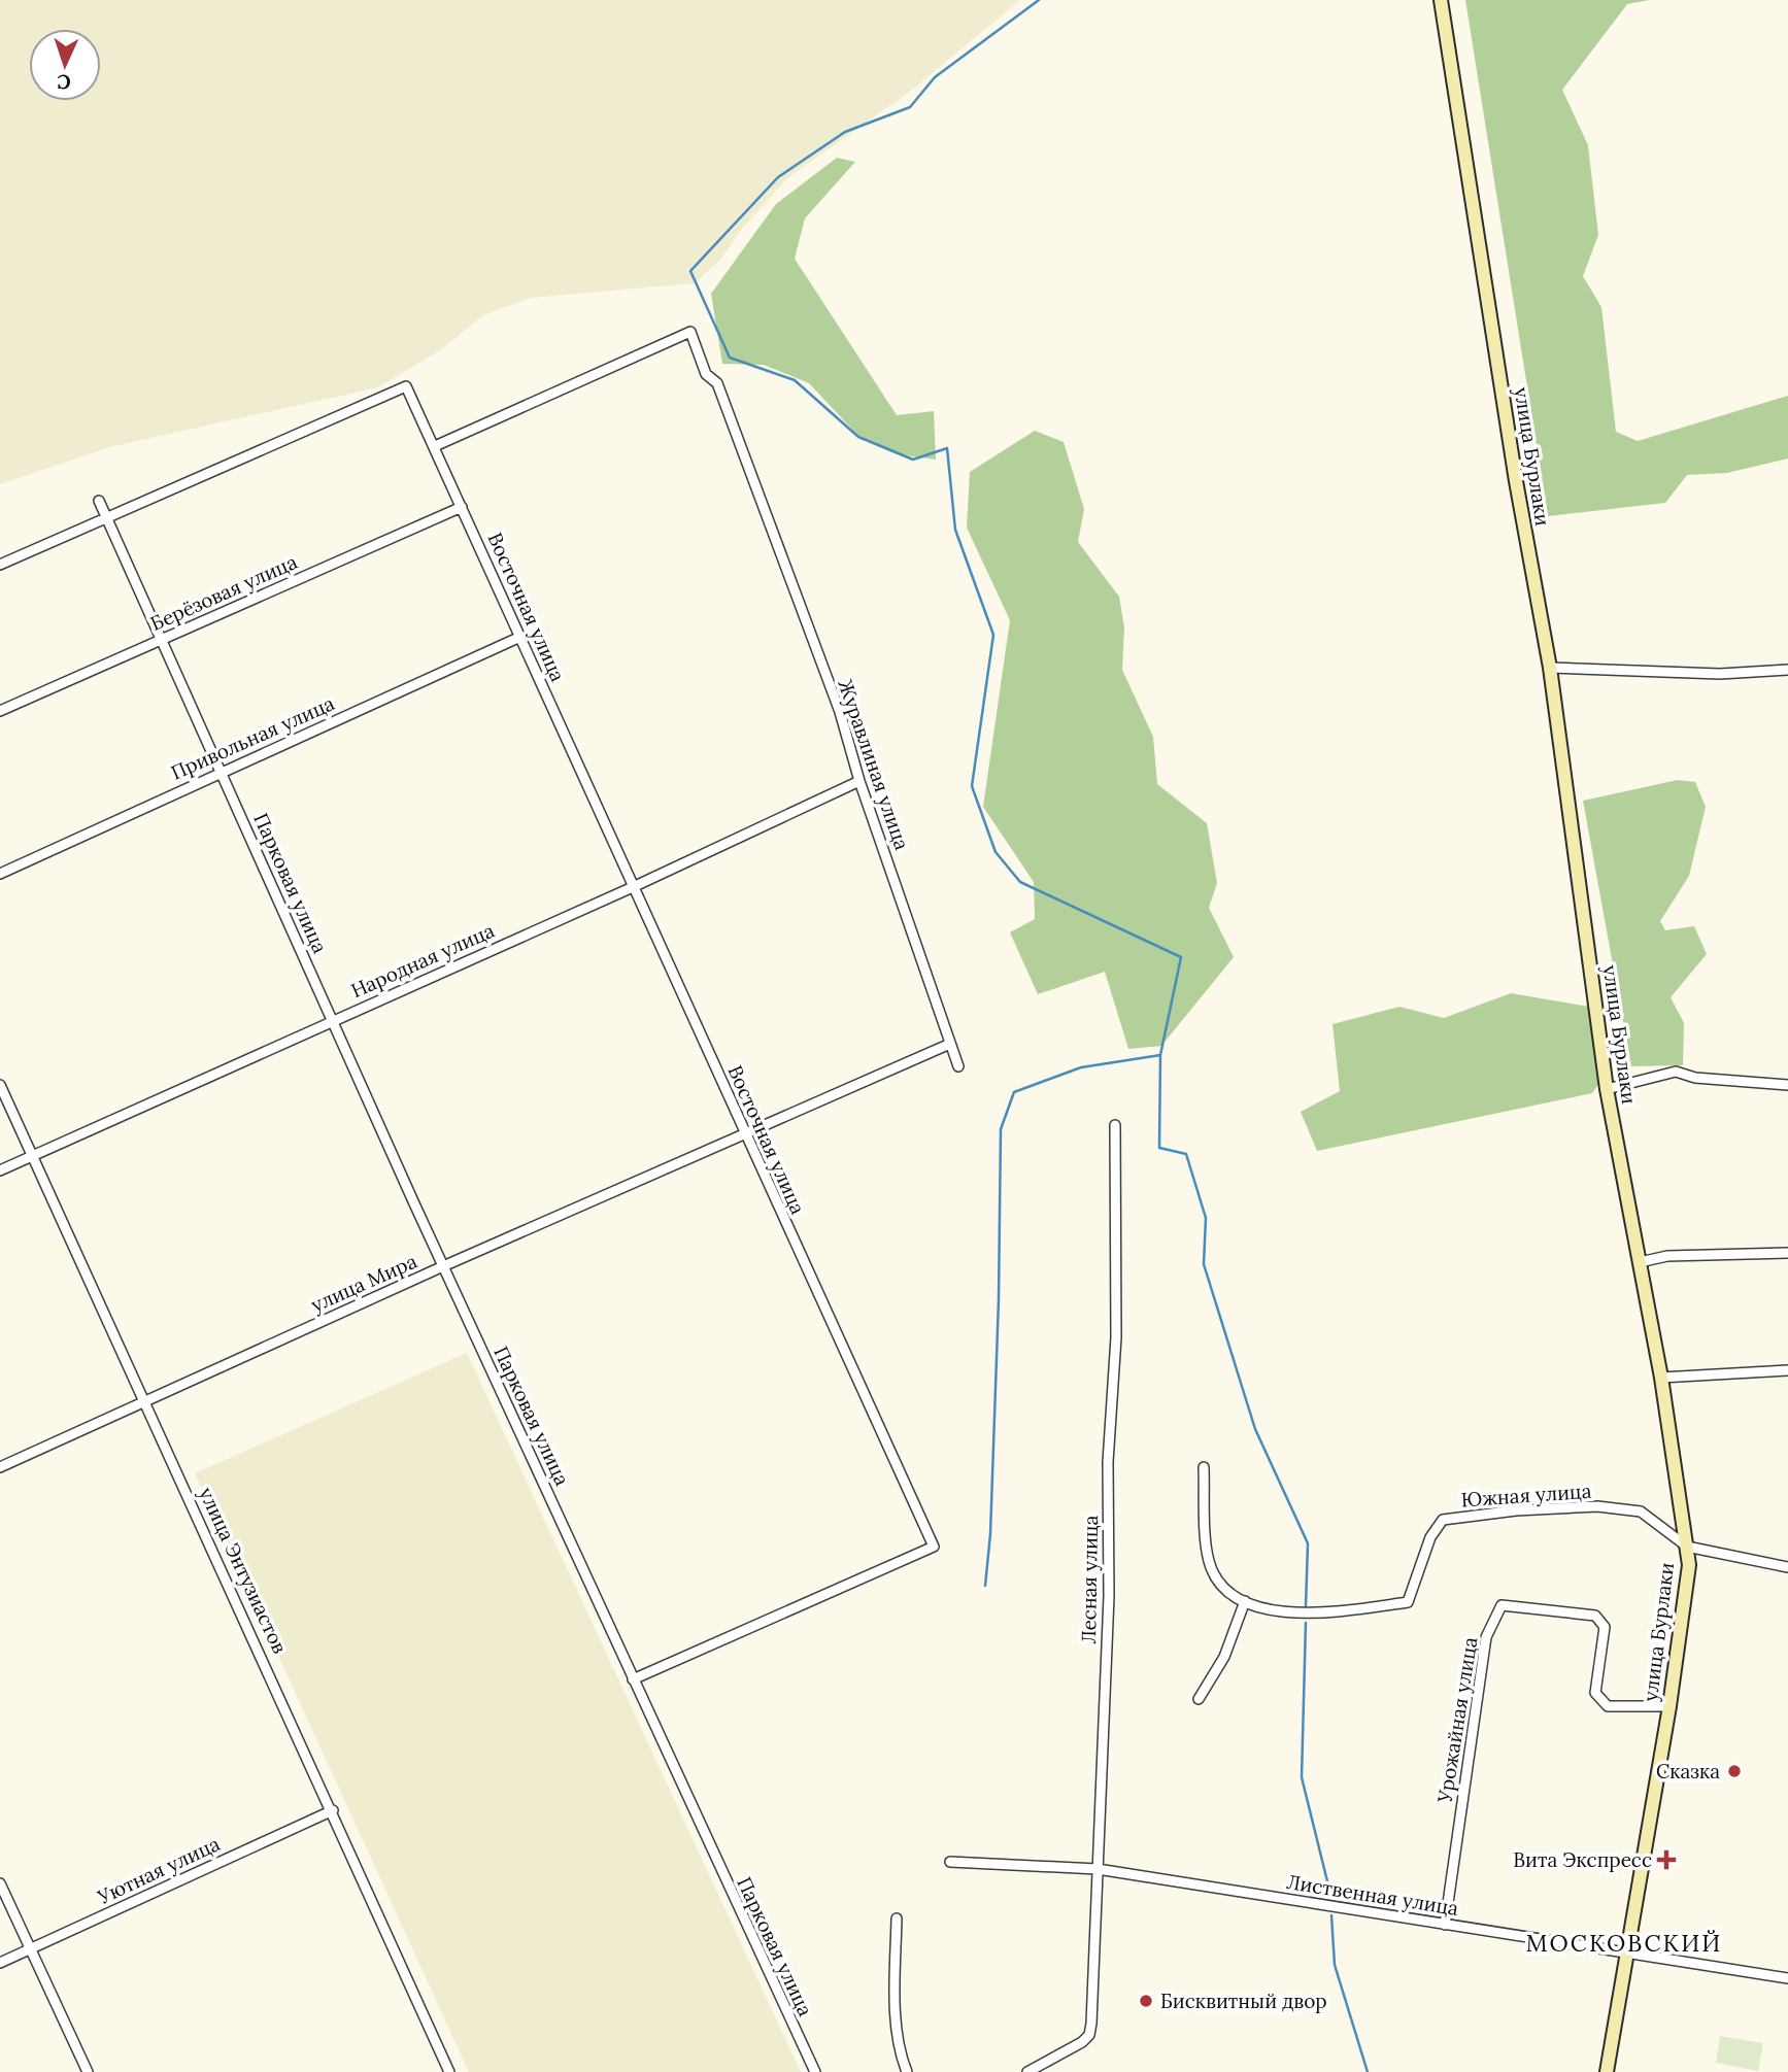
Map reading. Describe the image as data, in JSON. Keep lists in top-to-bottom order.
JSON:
{
  "streets": {
    "street": [
      "улица Бурлаки",
      "Берёзовая улица",
      "Восточная улица",
      "Привольная улица",
      "Журавлиная улица",
      "Парковая улица",
      "Народная улица",
      "улица Мира",
      "Южная улица",
      "улица Энтузиастов",
      "Лесная улица",
      "Урожайная улица",
      "Уютная улица",
      "Лиственная улица"
    ]
  },
  "crossings": [
    ["улица Бурлаки", "Южная улица"],
    ["улица Бурлаки", "Урожайная улица"],
    ["улица Бурлаки", "Лиственная улица"],
    ["Берёзовая улица", "Восточная улица"],
    ["Берёзовая улица", "Парковая улица"],
    ["Восточная улица", "Привольная улица"],
    ["Восточная улица", "Журавлиная улица"],
    ["Восточная улица", "Парковая улица"],
    ["Восточная улица", "Народная улица"],
    ["Восточная улица", "улица Мира"],
    ["Привольная улица", "Парковая улица"],
    ["Журавлиная улица", "Народная улица"],
    ["Журавлиная улица", "улица Мира"],
    ["Парковая улица", "Народная улица"],
    ["Парковая улица", "улица Мира"],
    ["Народная улица", "улица Энтузиастов"],
    ["улица Мира", "улица Энтузиастов"],
    ["улица Энтузиастов", "Уютная улица"],
    ["Лесная улица", "Лиственная улица"],
    ["Урожайная улица", "Лиственная улица"]
  ],
  "districts": ["МОСКОВСКИЙ"],
  "places": {
    "other": ["Сказка", "Бисквитный двор"],
    "health": ["Вита Экспресс"]
  },
  "north": "bottom"
}
